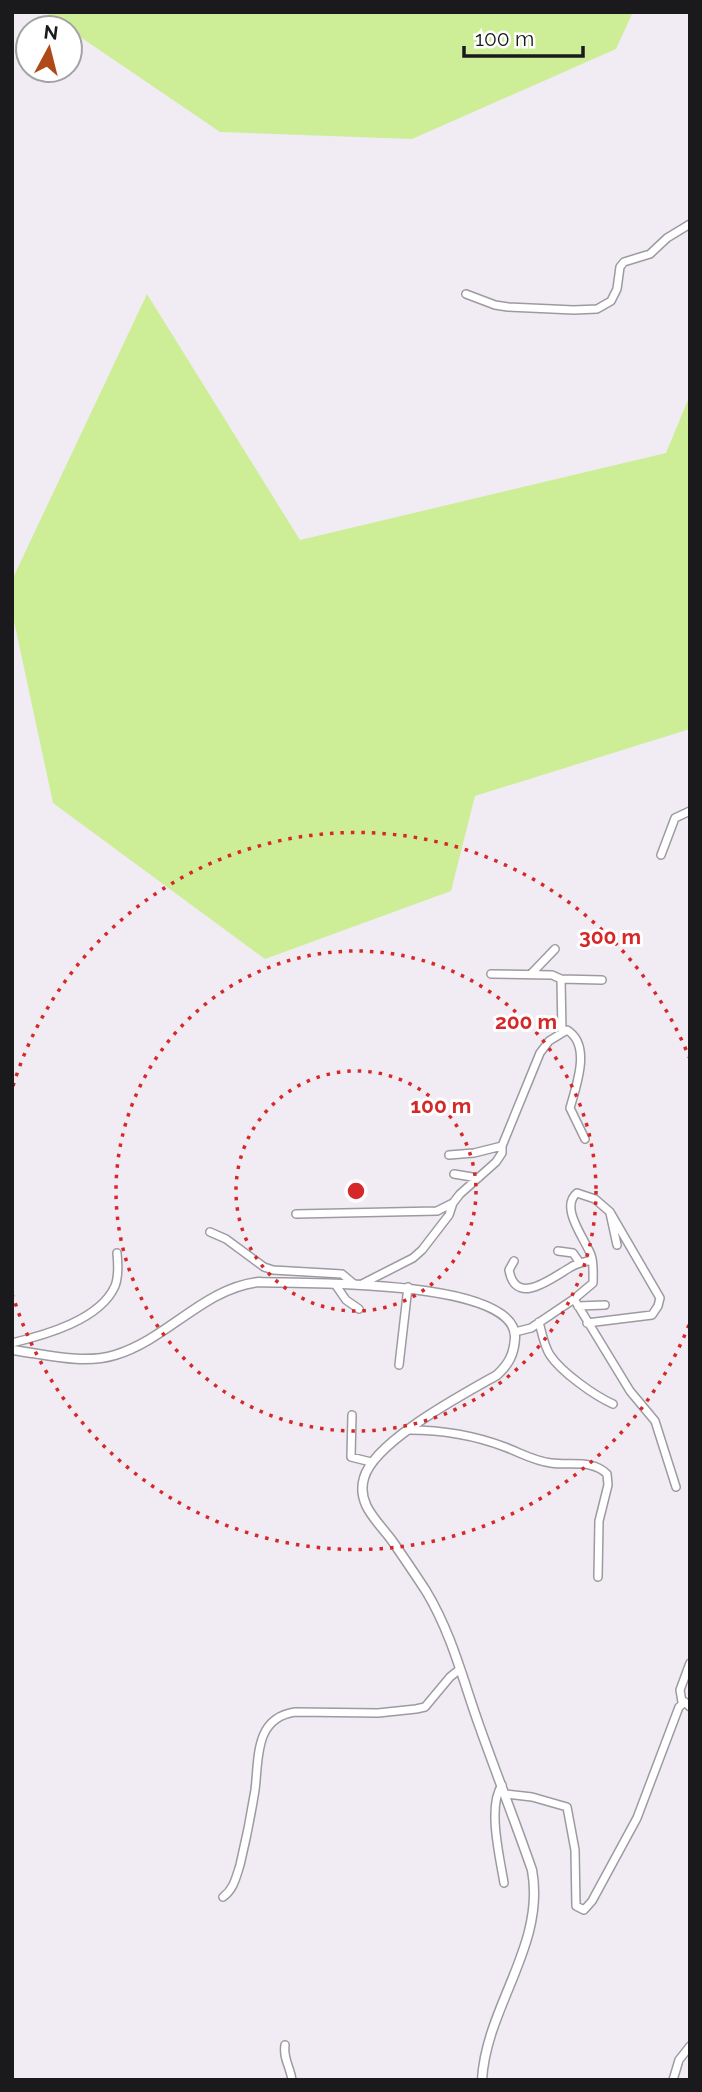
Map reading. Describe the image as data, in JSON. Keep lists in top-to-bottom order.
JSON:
{
  "scale_bar": "100 m",
  "north": "top",
  "rings": ["300 m", "200 m", "100 m"]
}
